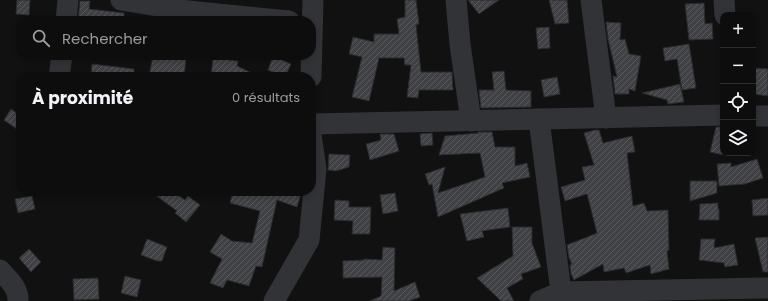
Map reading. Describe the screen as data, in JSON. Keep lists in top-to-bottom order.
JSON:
{
  "page": {
    "map_buttons": ["+", "−"],
    "search": "Rechercher",
    "heading": ["À proximité", "0 résultats"]
  }
}
